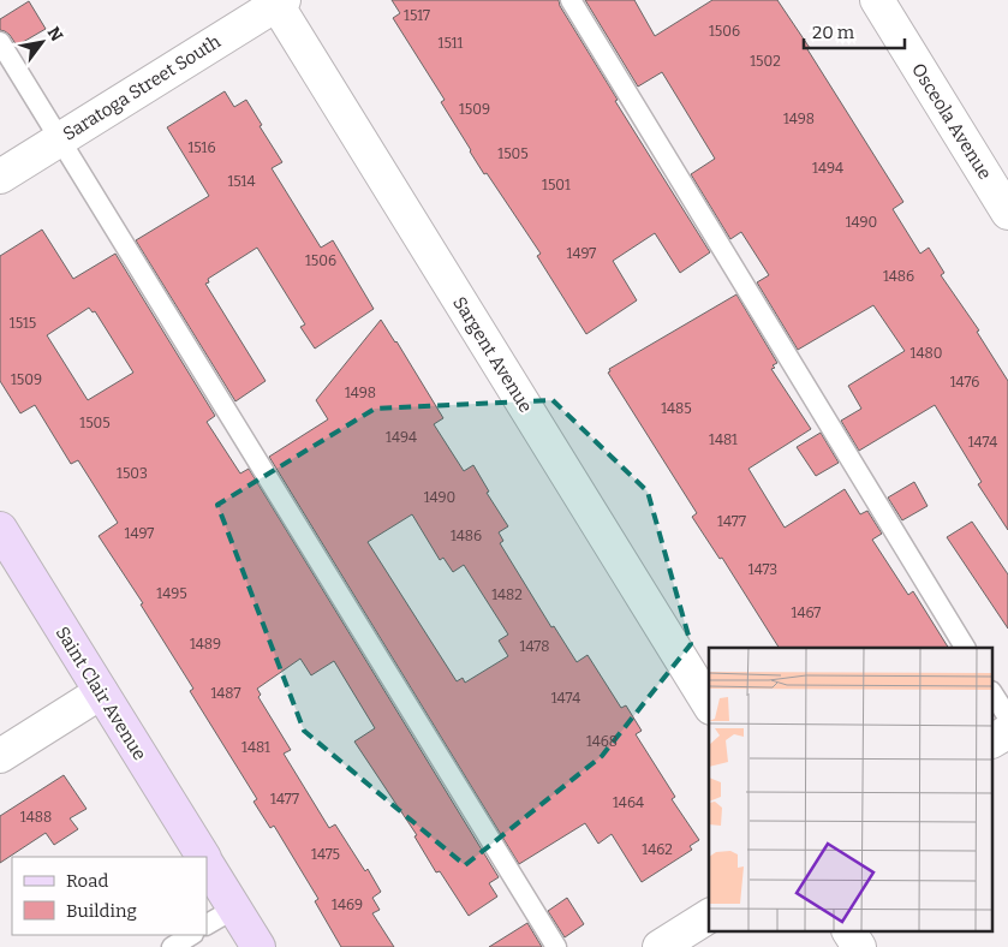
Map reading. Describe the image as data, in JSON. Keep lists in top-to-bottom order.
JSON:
{
  "streets": {
    "street": [
      "Saratoga Street South",
      "Osceola Avenue",
      "Sargent Avenue",
      "Saint Clair Avenue"
    ]
  },
  "crossings": [
    ["Saratoga Street South", "Sargent Avenue"]
  ],
  "house_numbers": [
    "1517",
    "1506",
    "1511",
    "1502",
    "1509",
    "1498",
    "1516",
    "1505",
    "1494",
    "1514",
    "1501",
    "1490",
    "1497",
    "1506",
    "1486",
    "1515",
    "1480",
    "1509",
    "1476",
    "1498",
    "1485",
    "1505",
    "1494",
    "1481",
    "1474",
    "1503",
    "1490",
    "1477",
    "1497",
    "1486",
    "1473",
    "1495",
    "1482",
    "1467",
    "1489",
    "1478",
    "1487",
    "1474",
    "1468",
    "1481",
    "1477",
    "1464",
    "1488",
    "1462",
    "1475",
    "1469"
  ],
  "legend": ["Road", "Building"],
  "scale_bar": "20 m",
  "north": "top right"
}
